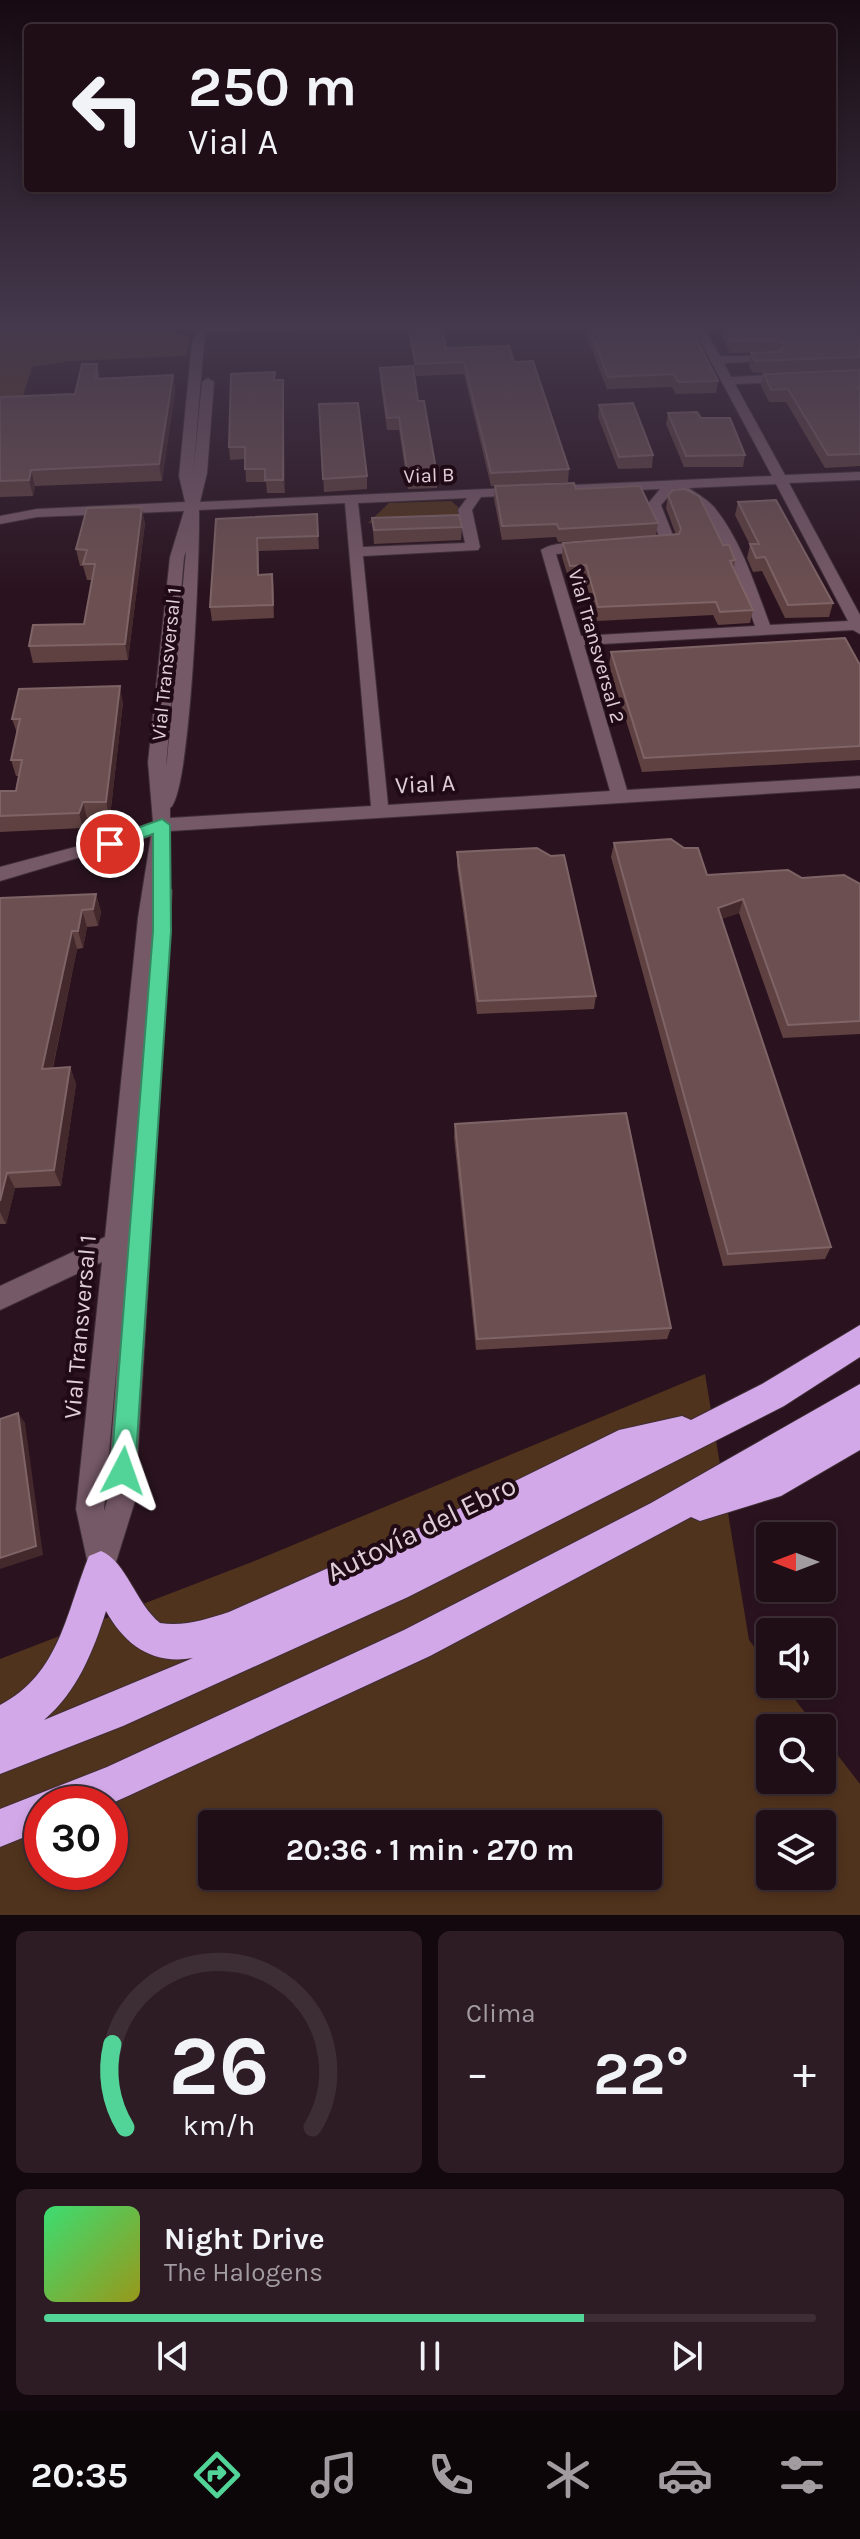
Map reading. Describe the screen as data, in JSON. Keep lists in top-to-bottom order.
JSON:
{
  "streets": {
    "highway": ["Autovía del Ebro"],
    "street": [
      "Vial B",
      "Vial Transversal 2",
      "Vial Transversal 1",
      "Vial A"
    ]
  },
  "crossings": [
    ["Vial B", "Vial Transversal 1"],
    ["Vial Transversal 2", "Vial A"],
    ["Vial Transversal 1", "Vial A"]
  ],
  "north": "left",
  "page": {
    "turn": ["250 m", "Vial A"],
    "limit": "30",
    "trip": "20:36 · 1 min · 270 m",
    "tile": "Clima",
    "heat": ["−", "22°", "+"],
    "song": ["Night Drive", "The Halogens"],
    "tabs": "20:35",
    "gauge": ["26", "km/h"]
  }
}
